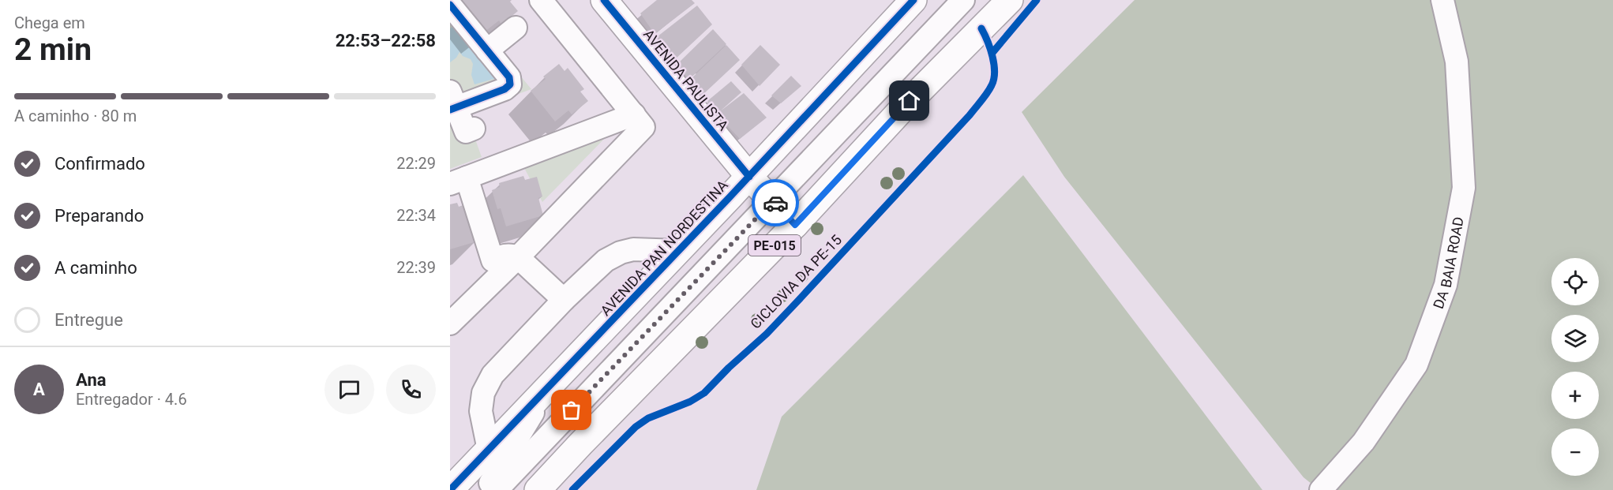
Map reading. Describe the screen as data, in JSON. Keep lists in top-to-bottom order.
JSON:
{
  "streets": {
    "main road": ["AVENIDA PAULISTA", "PE-015", "AVENIDA PAN NORDESTINA"],
    "street": ["DA BAIA ROAD"],
    "cycle path": ["CICLOVIA DA PE-15"]
  },
  "crossings": [
    ["AVENIDA PAULISTA", "PE-015"],
    ["AVENIDA PAULISTA", "AVENIDA PAN NORDESTINA"]
  ],
  "page": {
    "heading": ["2 min", "Chega em", "22:53–22:58"],
    "panel": ["Ana", "Entregador · 4.6"],
    "bar": "A caminho · 80 m",
    "list": [
      ["Confirmado", "22:29"],
      ["Preparando", "22:34"],
      ["A caminho", "22:39"],
      "Entregue"
    ],
    "map_buttons": ["+", "−"],
    "round": "A"
  }
}
